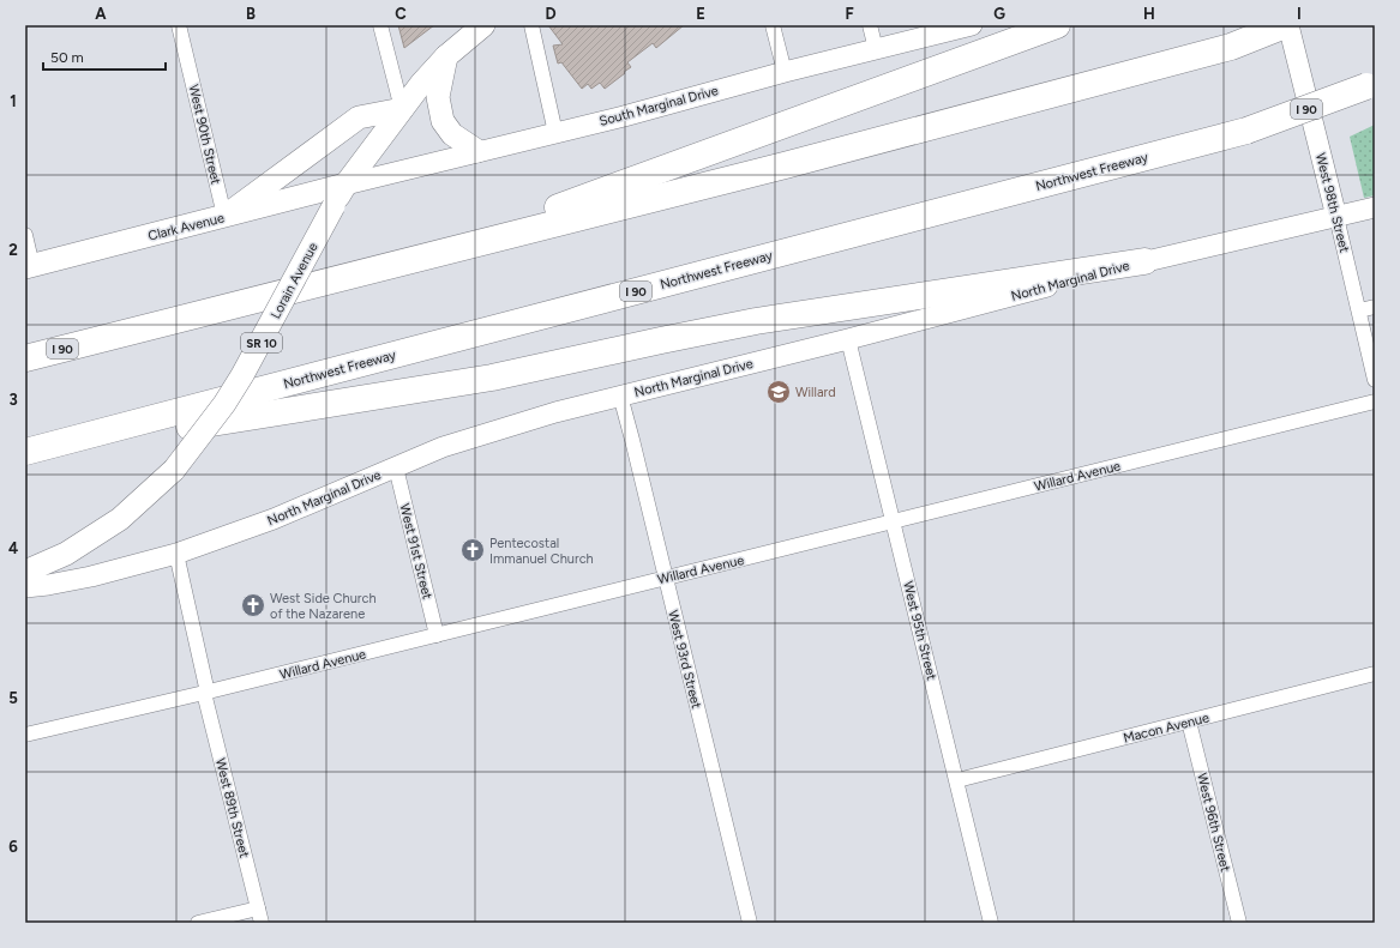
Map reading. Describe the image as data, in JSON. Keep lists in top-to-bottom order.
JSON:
{
  "streets": {
    "highway": ["I 90", "Northwest Freeway"],
    "main road": ["Clark Avenue", "Lorain Avenue", "SR 10"],
    "street": [
      "South Marginal Drive",
      "West 90th Street",
      "West 98th Street",
      "North Marginal Drive",
      "Willard Avenue",
      "West 91st Street",
      "West 95th Street",
      "West 93rd Street",
      "Macon Avenue",
      "West 89th Street",
      "West 96th Street"
    ]
  },
  "crossings": [
    ["South Marginal Drive", "Clark Avenue"],
    ["South Marginal Drive", "Lorain Avenue"],
    ["I 90", "West 98th Street"],
    ["West 90th Street", "Clark Avenue"],
    ["West 98th Street", "North Marginal Drive"],
    ["Clark Avenue", "Lorain Avenue"],
    ["North Marginal Drive", "West 91st Street"],
    ["North Marginal Drive", "West 95th Street"],
    ["North Marginal Drive", "West 93rd Street"],
    ["North Marginal Drive", "West 89th Street"],
    ["Willard Avenue", "West 91st Street"],
    ["Willard Avenue", "West 95th Street"],
    ["Willard Avenue", "West 93rd Street"],
    ["Willard Avenue", "West 89th Street"],
    ["West 95th Street", "Macon Avenue"],
    ["Macon Avenue", "West 96th Street"]
  ],
  "places": {
    "school or university": ["Willard"],
    "church": ["Pentecostal Immanuel Church", "West Side Church of the Nazarene"]
  },
  "scale_bar": "50 m",
  "grid": {
    "columns": [
      "A",
      "B",
      "C",
      "D",
      "E",
      "F",
      "G",
      "H",
      "I"
    ],
    "rows": [
      "1",
      "2",
      "3",
      "4",
      "5",
      "6"
    ]
  }
}
